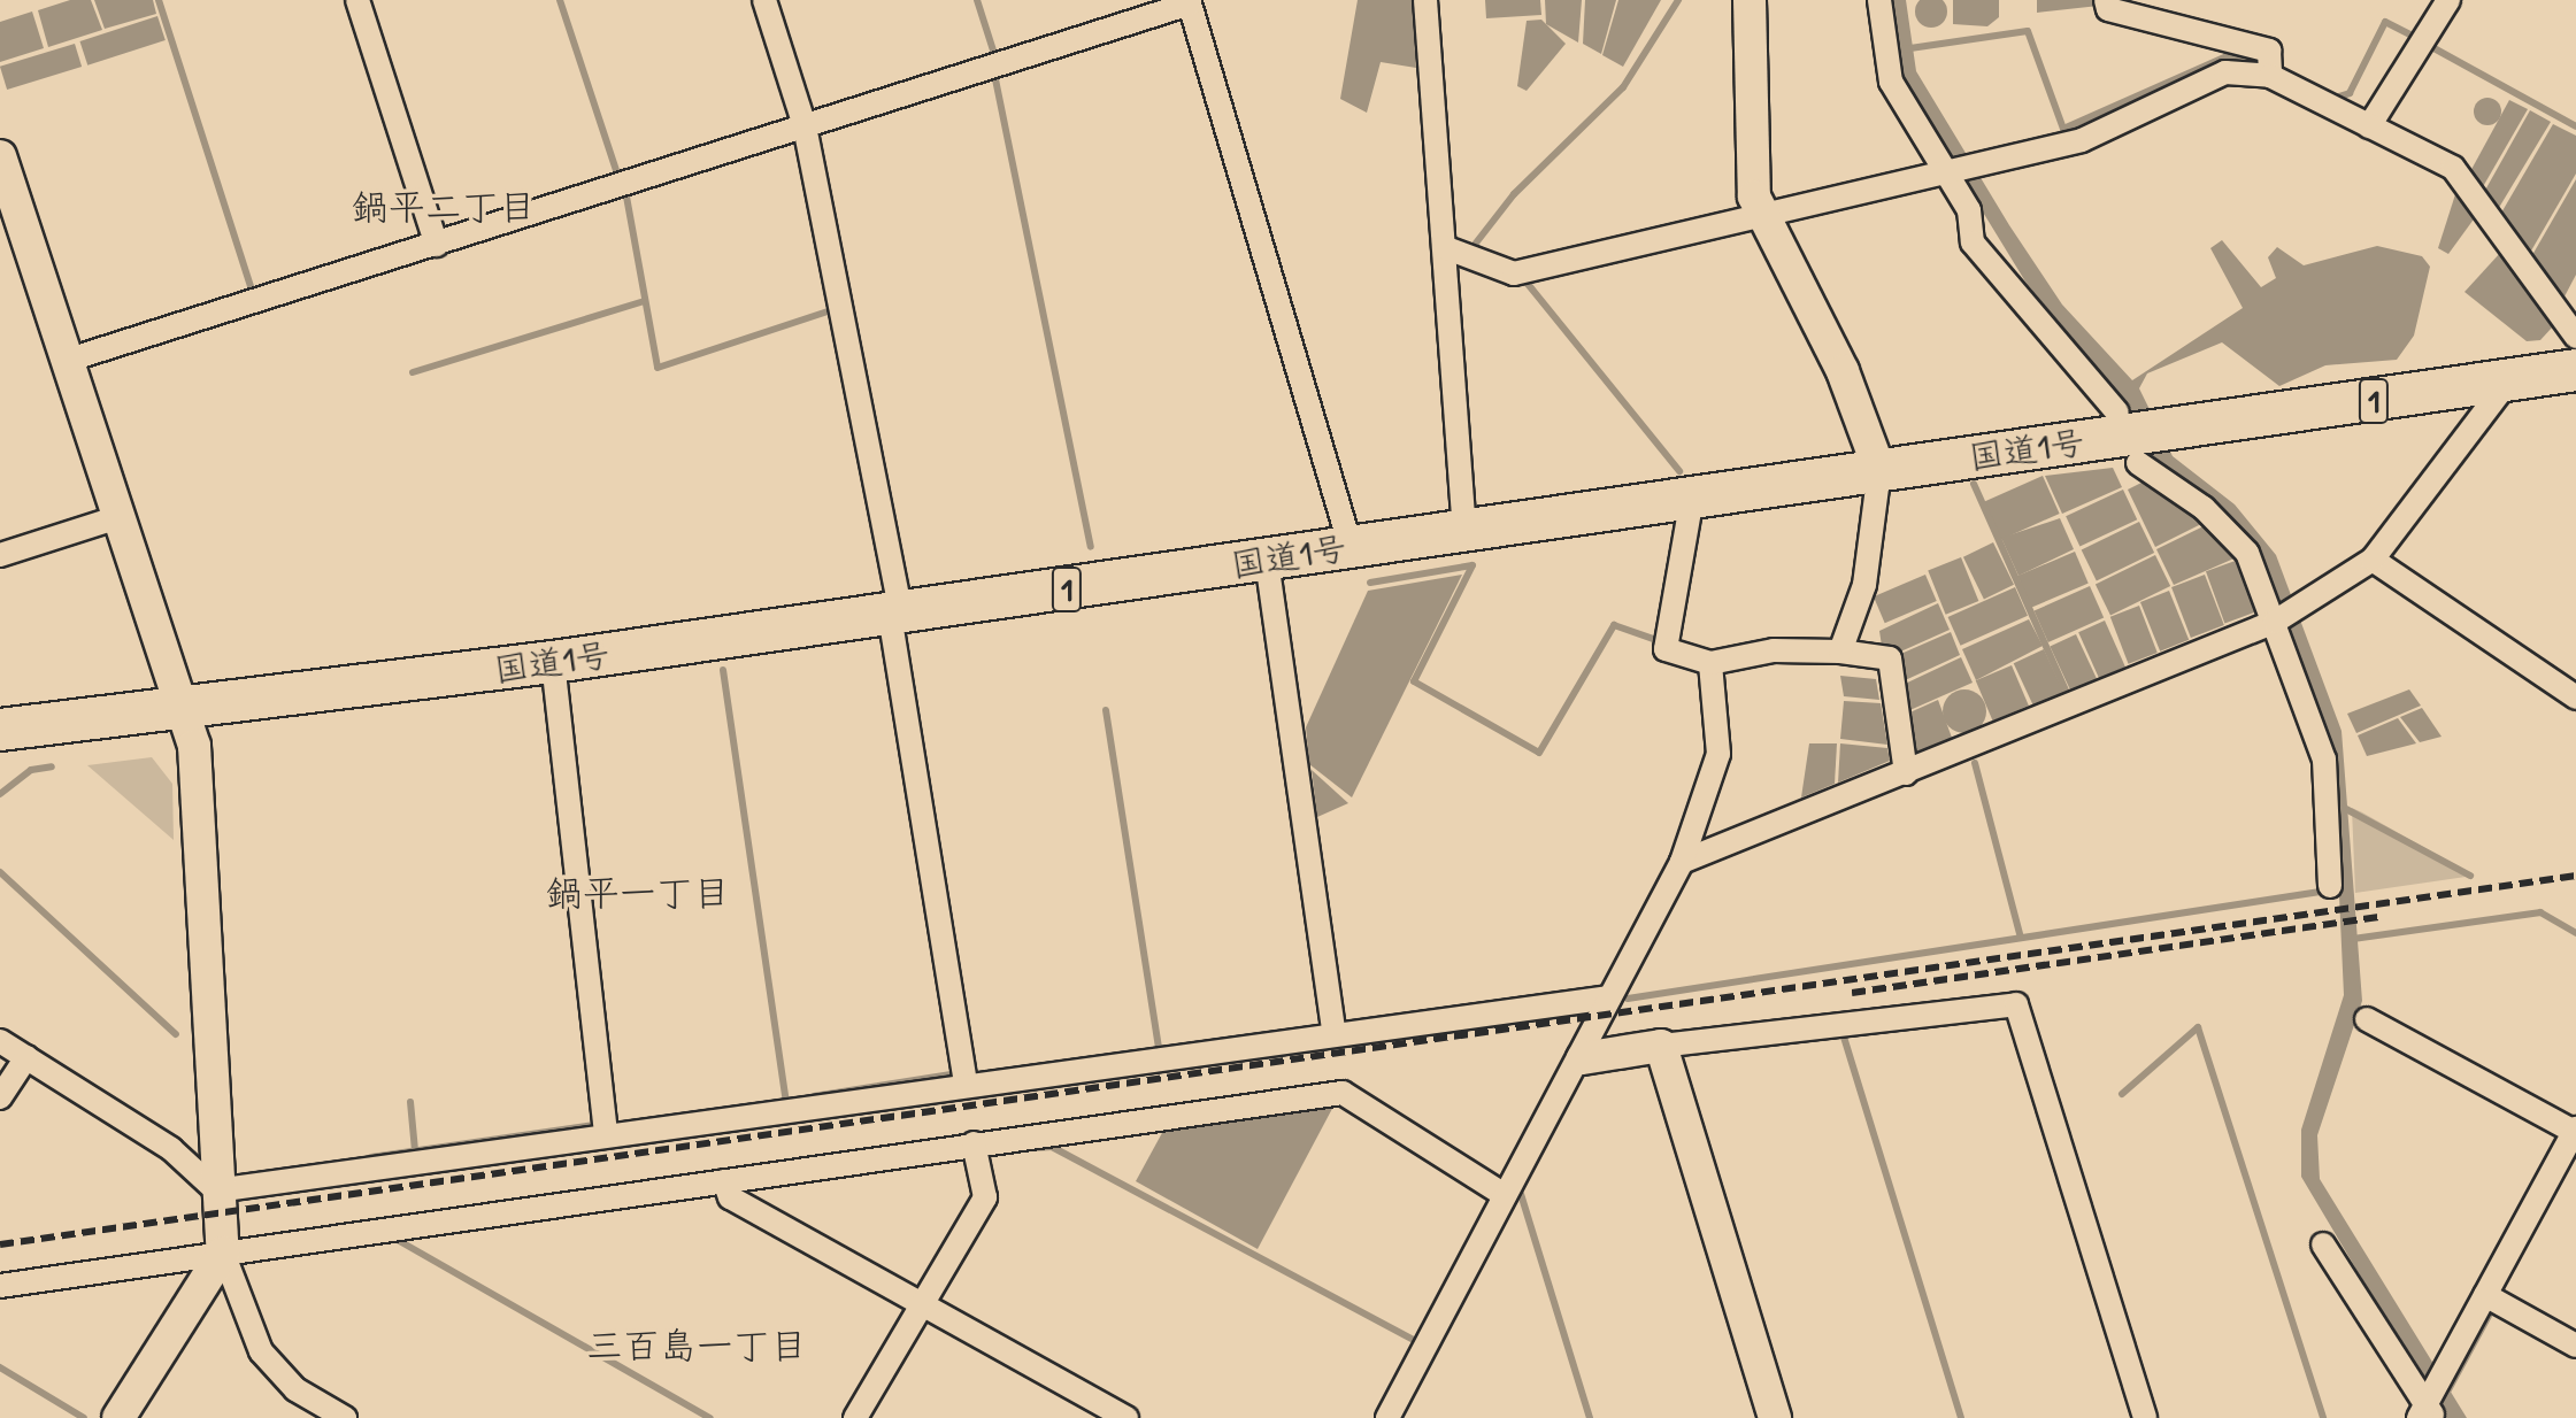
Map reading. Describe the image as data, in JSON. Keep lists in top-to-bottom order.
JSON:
{
  "streets": {
    "highway": ["1", "国道1号"]
  },
  "districts": ["鍋平二丁目", "鍋平一丁目", "三百島一丁目"]
}
